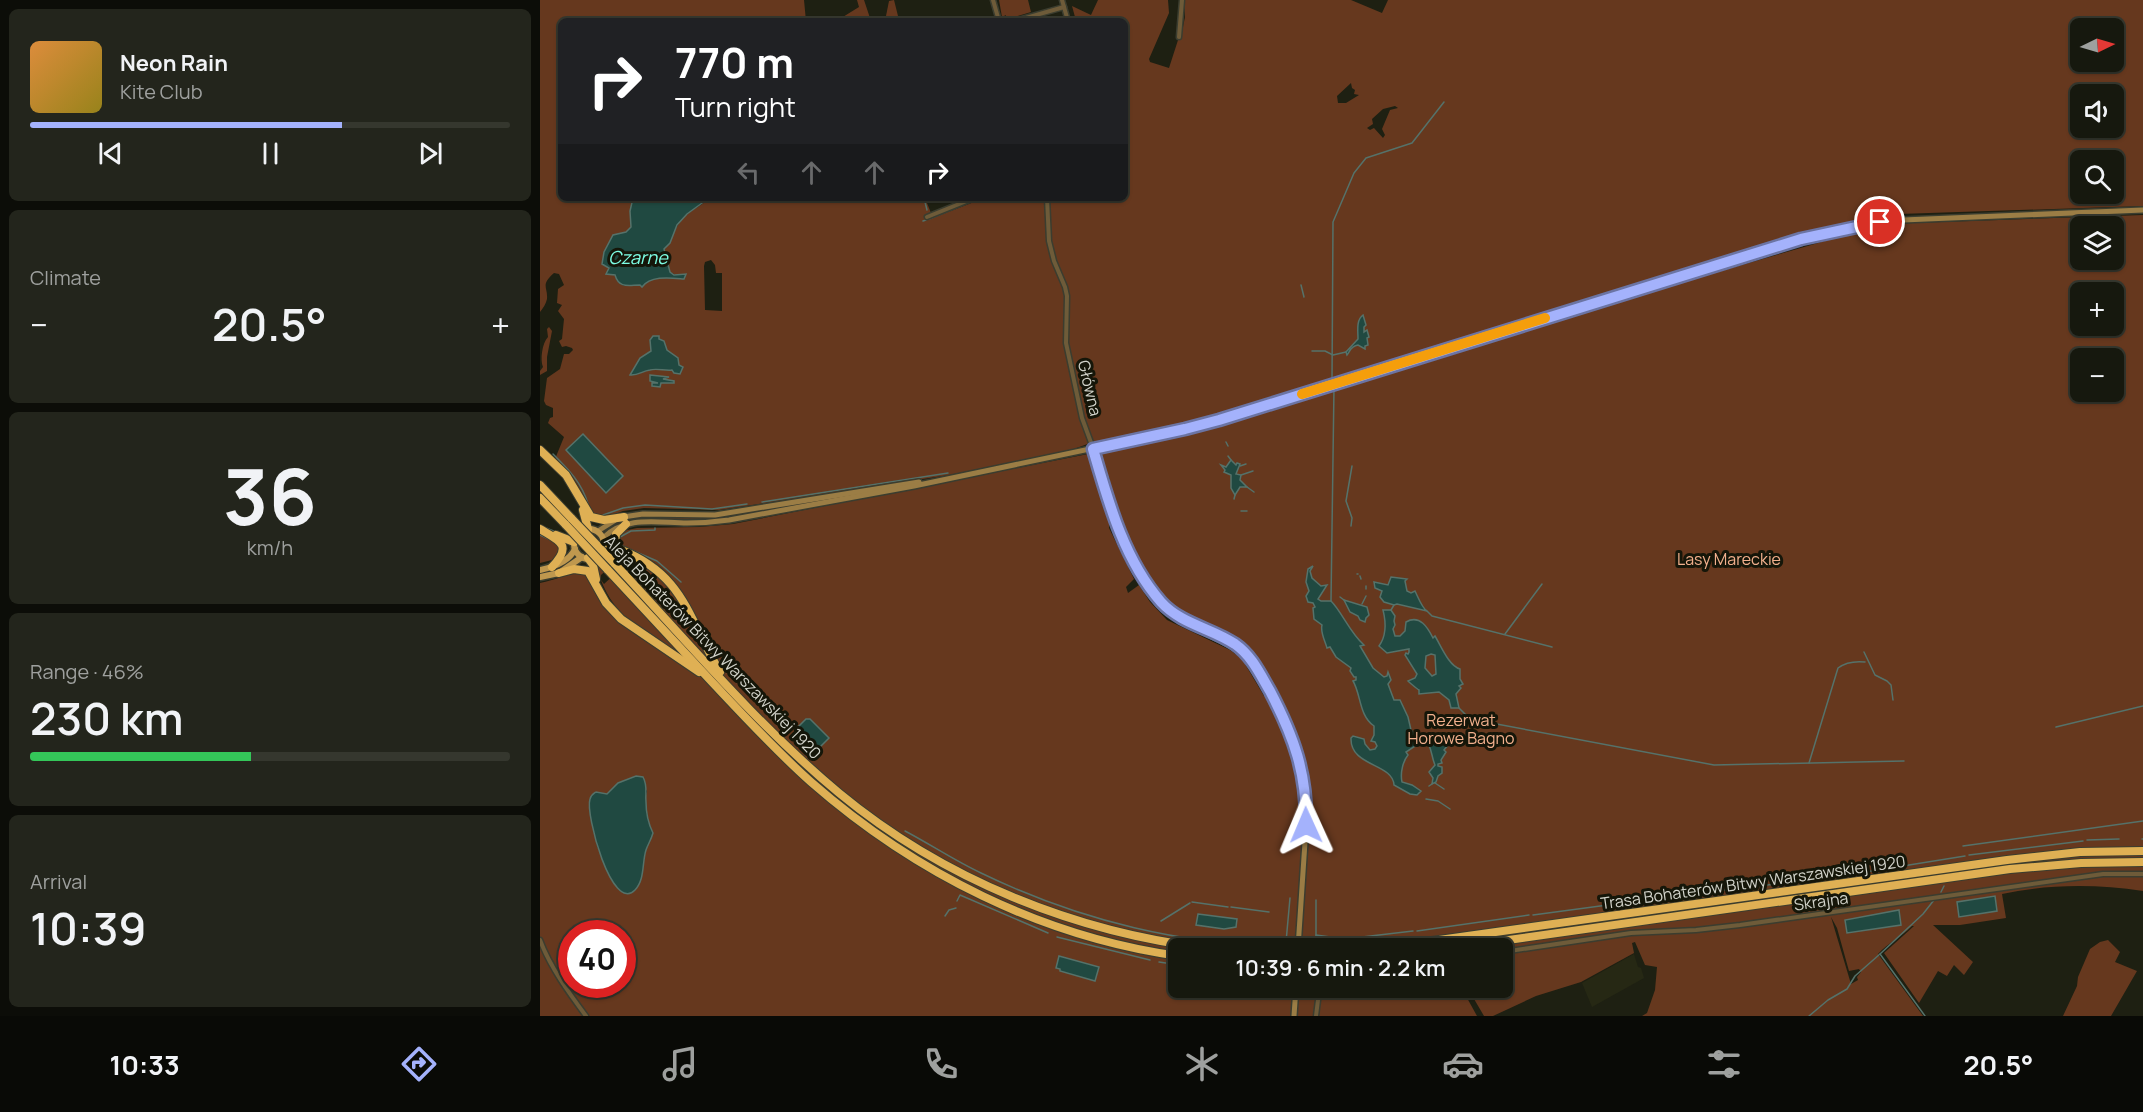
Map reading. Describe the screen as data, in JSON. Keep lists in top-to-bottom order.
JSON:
{
  "streets": {
    "highway": ["Aleja Bohaterów Bitwy Warszawskiej 1920", "Trasa Bohaterów Bitwy Warszawskiej 1920"],
    "main road": ["Główna"],
    "street": ["Skrajna"]
  },
  "water": ["Czarne"],
  "parks": ["Lasy Mareckie", "Rezerwat Horowe Bagno"],
  "north": "right",
  "page": {
    "map_buttons": ["+", "−"],
    "turn": ["770 m", "Turn right"],
    "song": ["Neon Rain", "Kite Club"],
    "tile": [
      "Climate",
      ["36", "km/h"],
      ["Range · 46%", "230 km"],
      ["Arrival", "10:39"]
    ],
    "heat": ["−", "20.5°", "+"],
    "limit": "40",
    "trip": "10:39 · 6 min · 2.2 km",
    "tabs": ["10:33", "20.5°"]
  }
}
